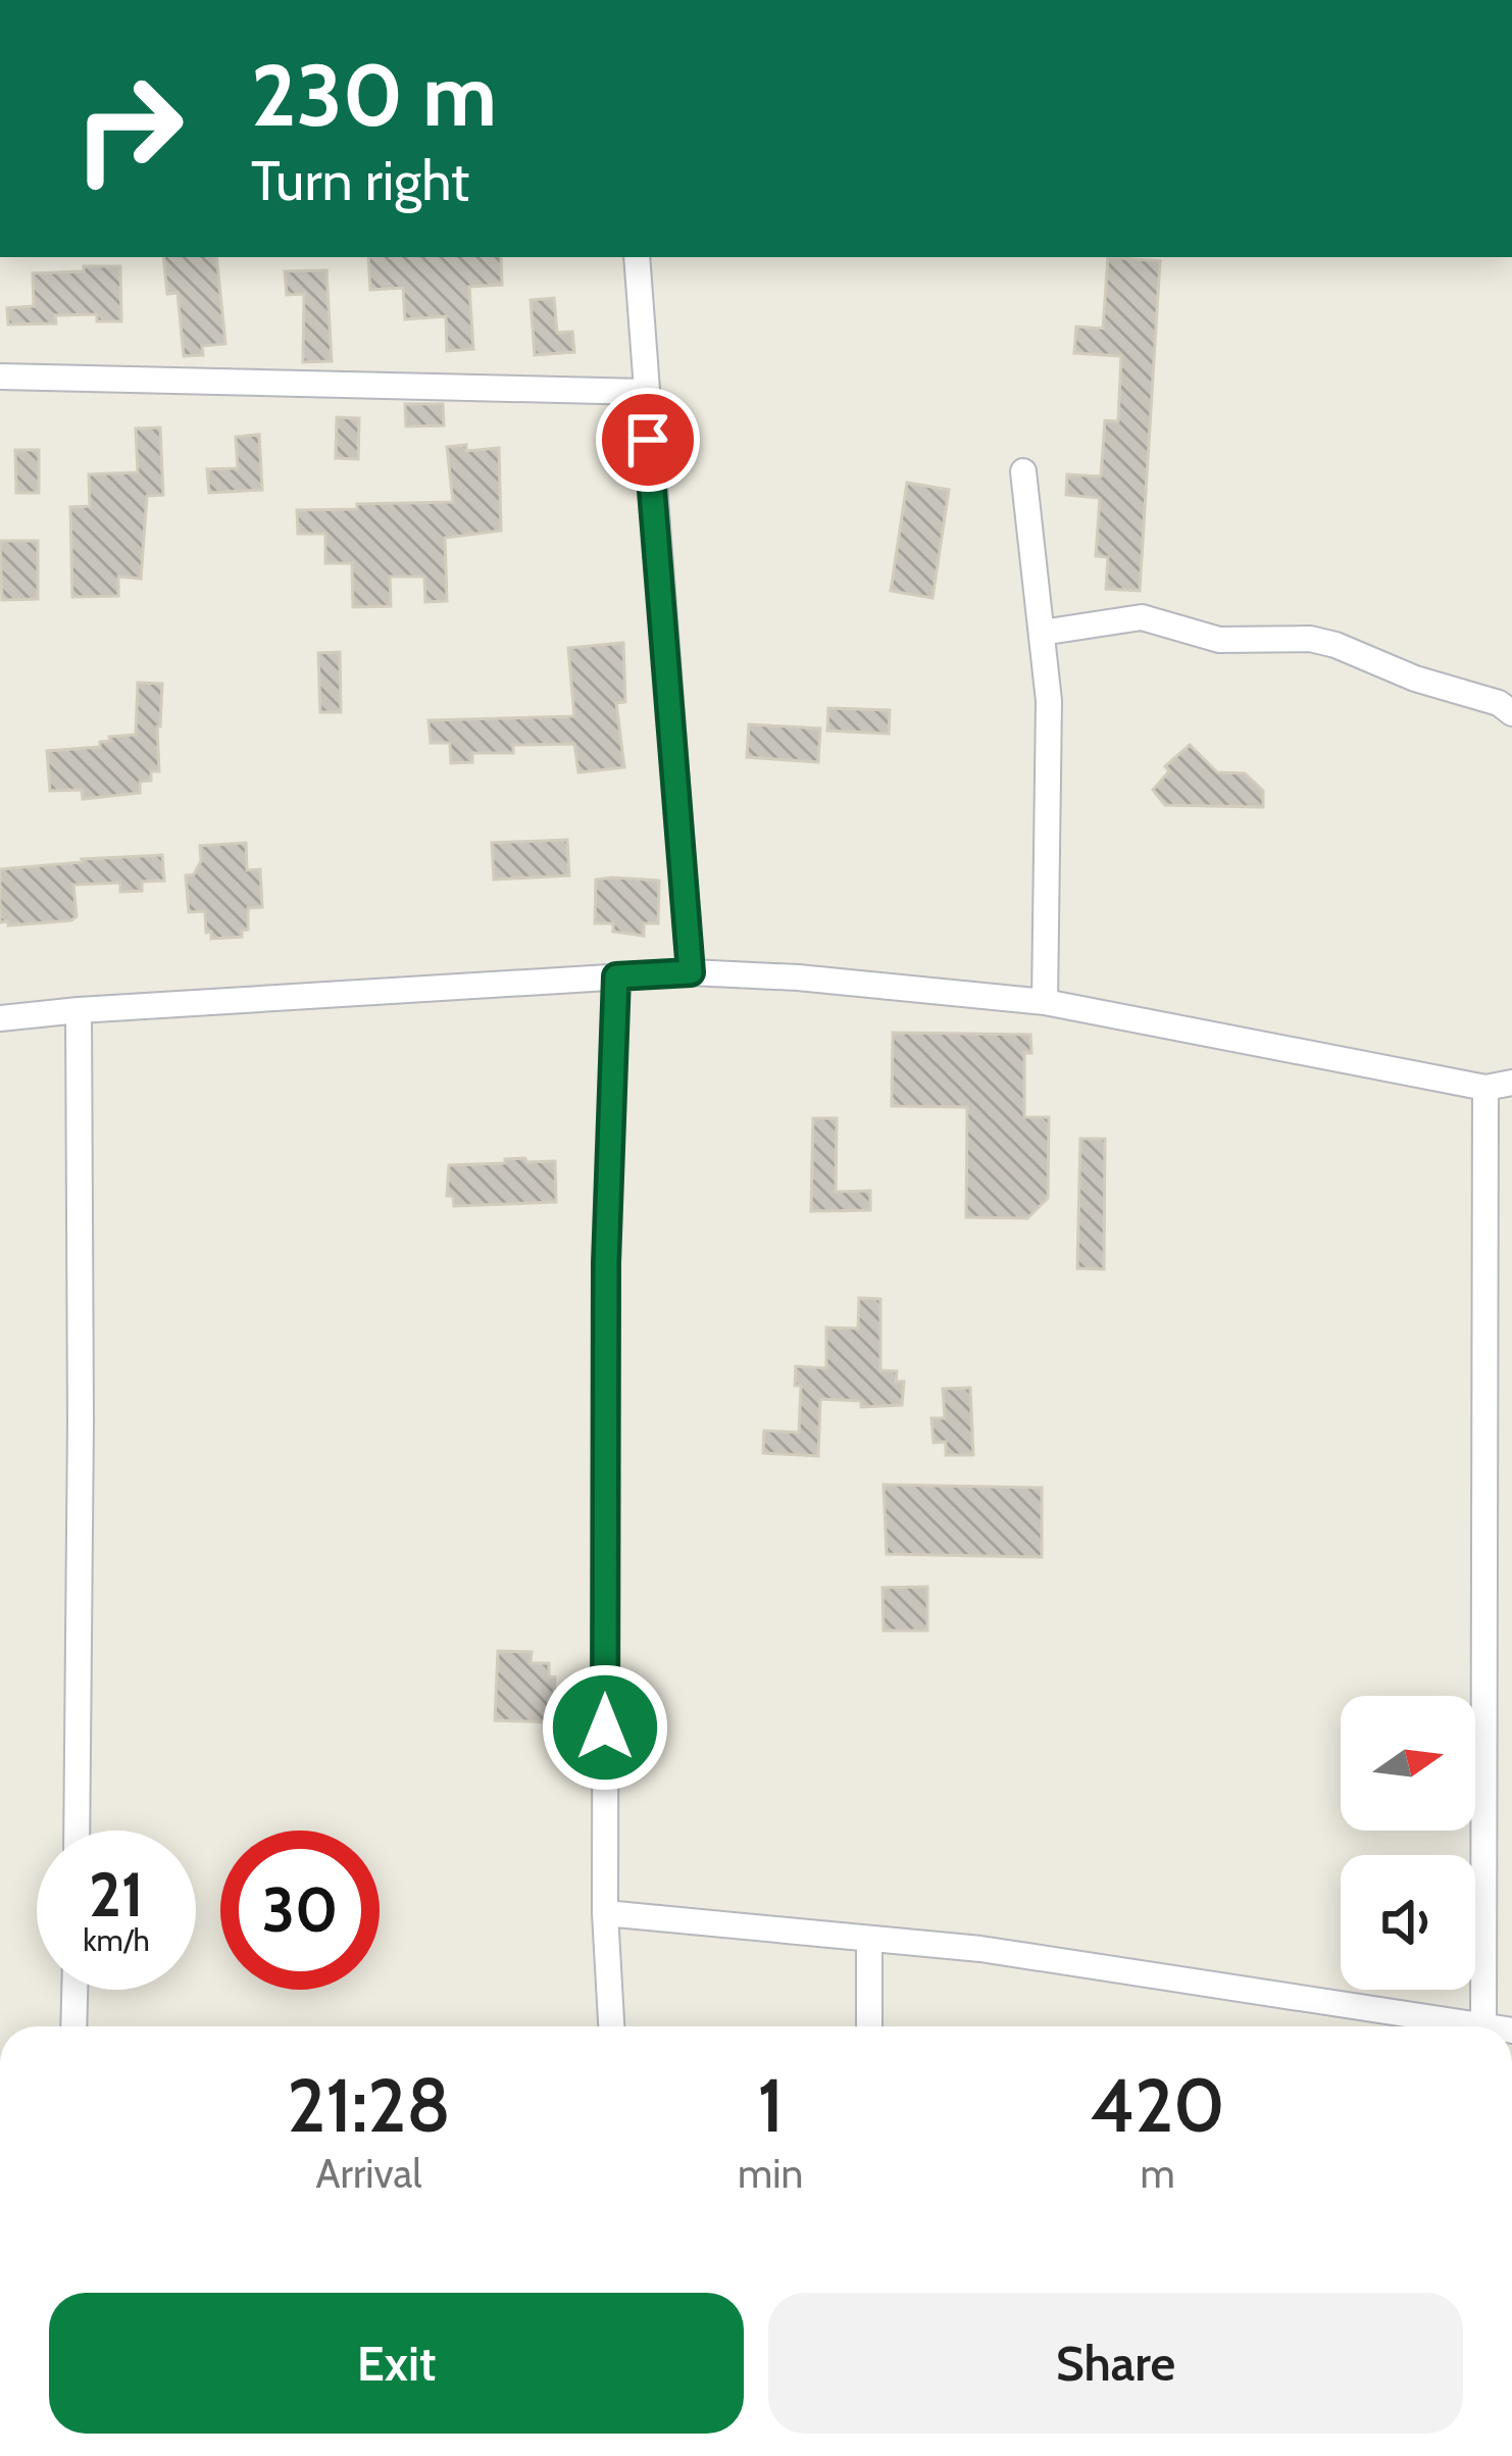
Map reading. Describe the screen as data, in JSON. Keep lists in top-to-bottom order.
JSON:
{
  "north": "right",
  "page": {
    "turn": ["230 m", "Turn right"],
    "speed": "21 km/h",
    "limit": "30",
    "eta": [
      "21:28",
      "Arrival",
      "1",
      "min",
      "420",
      "m"
    ],
    "buttons": ["Exit", "Share"]
  }
}
